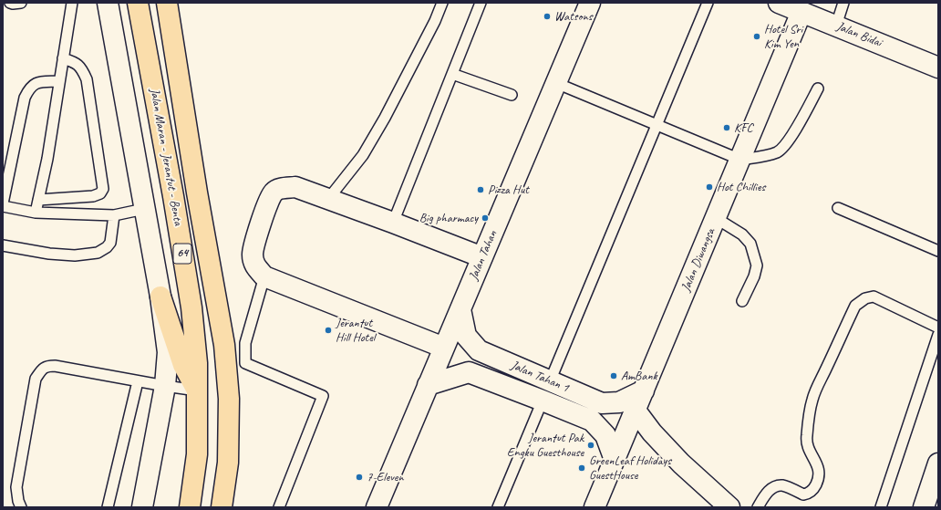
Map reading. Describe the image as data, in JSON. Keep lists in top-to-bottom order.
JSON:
{
  "streets": {
    "main road": ["Jalan Maran - Jerantut - Benta", "64"],
    "street": [
      "Jalan Bidai",
      "Jalan Tahan",
      "Jalan Diwangsa",
      "Jalan Tahan 1"
    ]
  },
  "crossings": [
    ["Jalan Bidai", "Jalan Diwangsa"],
    ["Jalan Tahan", "Jalan Tahan 1"],
    ["Jalan Diwangsa", "Jalan Tahan 1"]
  ],
  "places": [
    "Watsons",
    "Hotel Sri Kim Yen",
    "KFC",
    "Hot Chillies",
    "Pizza Hut",
    "Big pharmacy",
    "Jerantut Hill Hotel",
    "AmBank",
    "Jerantut Pak Engku Guesthouse",
    "GreenLeaf Holidays GuestHouse",
    "7-Eleven"
  ]
}
